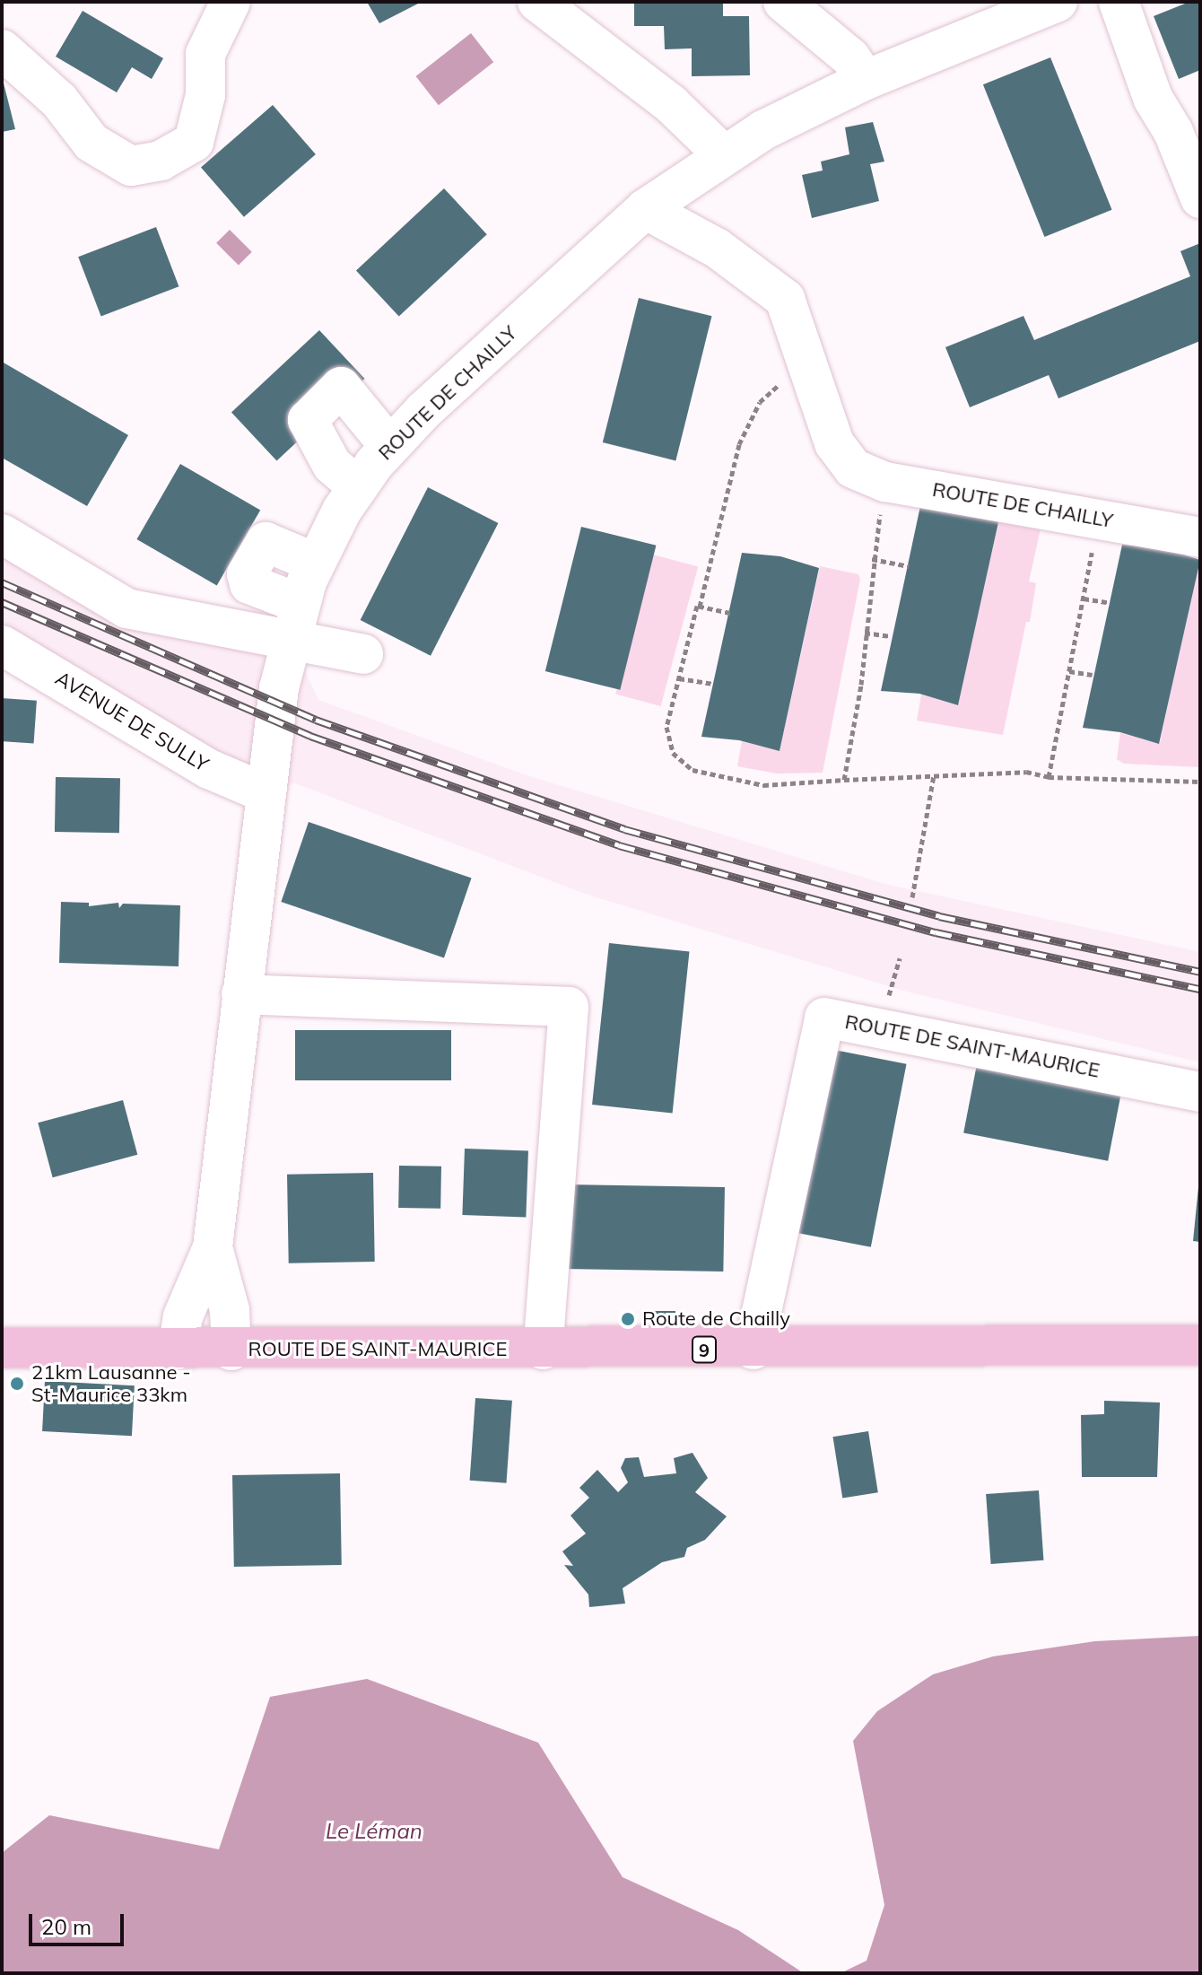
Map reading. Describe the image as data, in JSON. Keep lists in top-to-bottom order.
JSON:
{
  "streets": {
    "main road": ["ROUTE DE SAINT-MAURICE", "9"],
    "street": ["ROUTE DE CHAILLY", "AVENUE DE SULLY"]
  },
  "crossings": [
    ["ROUTE DE CHAILLY", "AVENUE DE SULLY"],
    ["ROUTE DE CHAILLY", "ROUTE DE SAINT-MAURICE"]
  ],
  "water": ["Le Léman"],
  "places": ["Route de Chailly", "21km Lausanne - St-Maurice 33km"],
  "scale_bar": "20 m"
}
